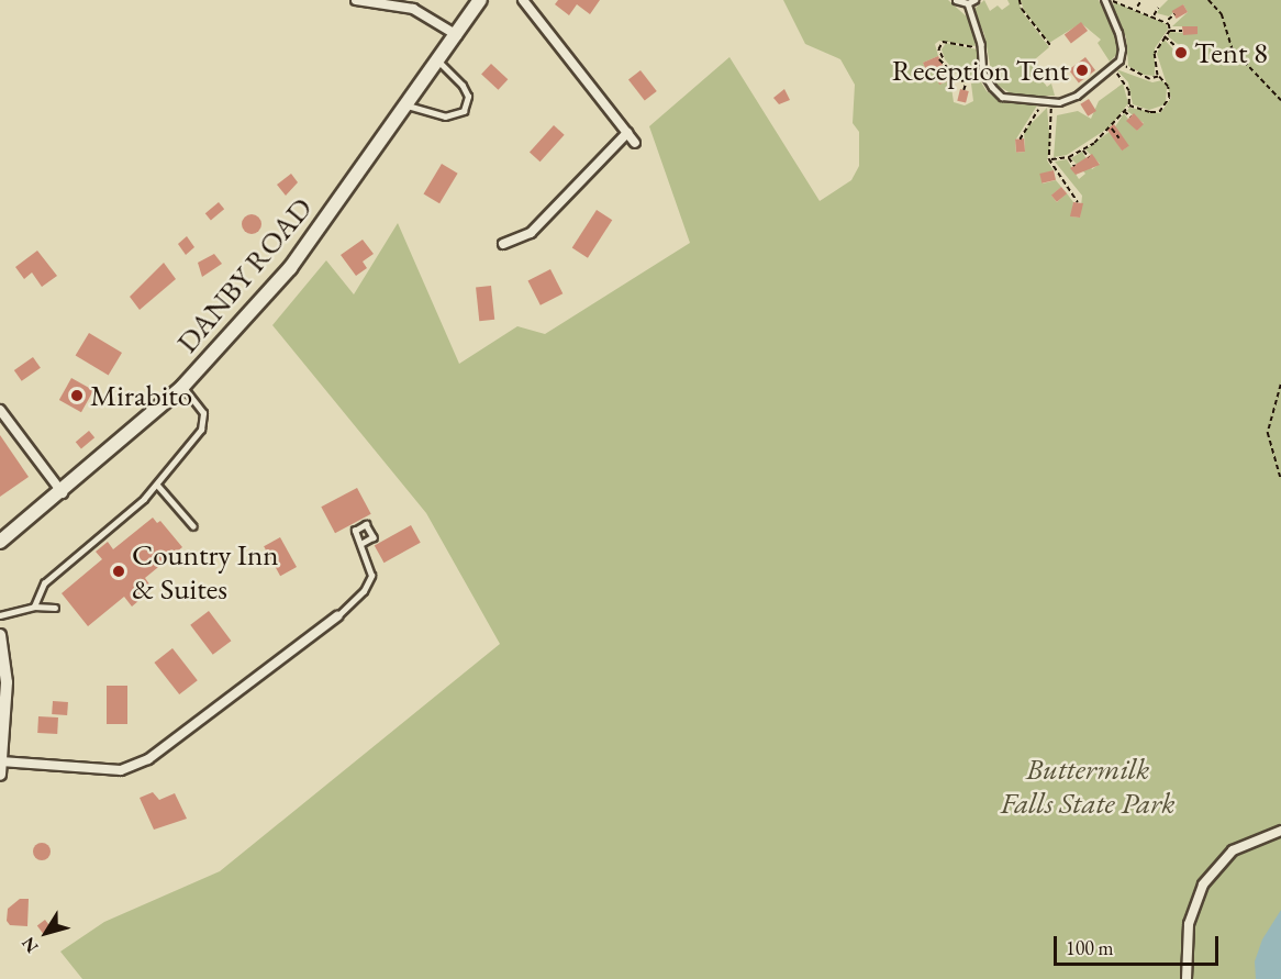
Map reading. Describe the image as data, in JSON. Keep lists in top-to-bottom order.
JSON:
{
  "streets": {
    "main road": ["DANBY ROAD"]
  },
  "parks": ["Buttermilk Falls State Park"],
  "places": [
    "Tent 8",
    "Reception Tent",
    "Mirabito",
    "Country Inn & Suites"
  ],
  "scale_bar": "100 m",
  "north": "bottom left"
}
